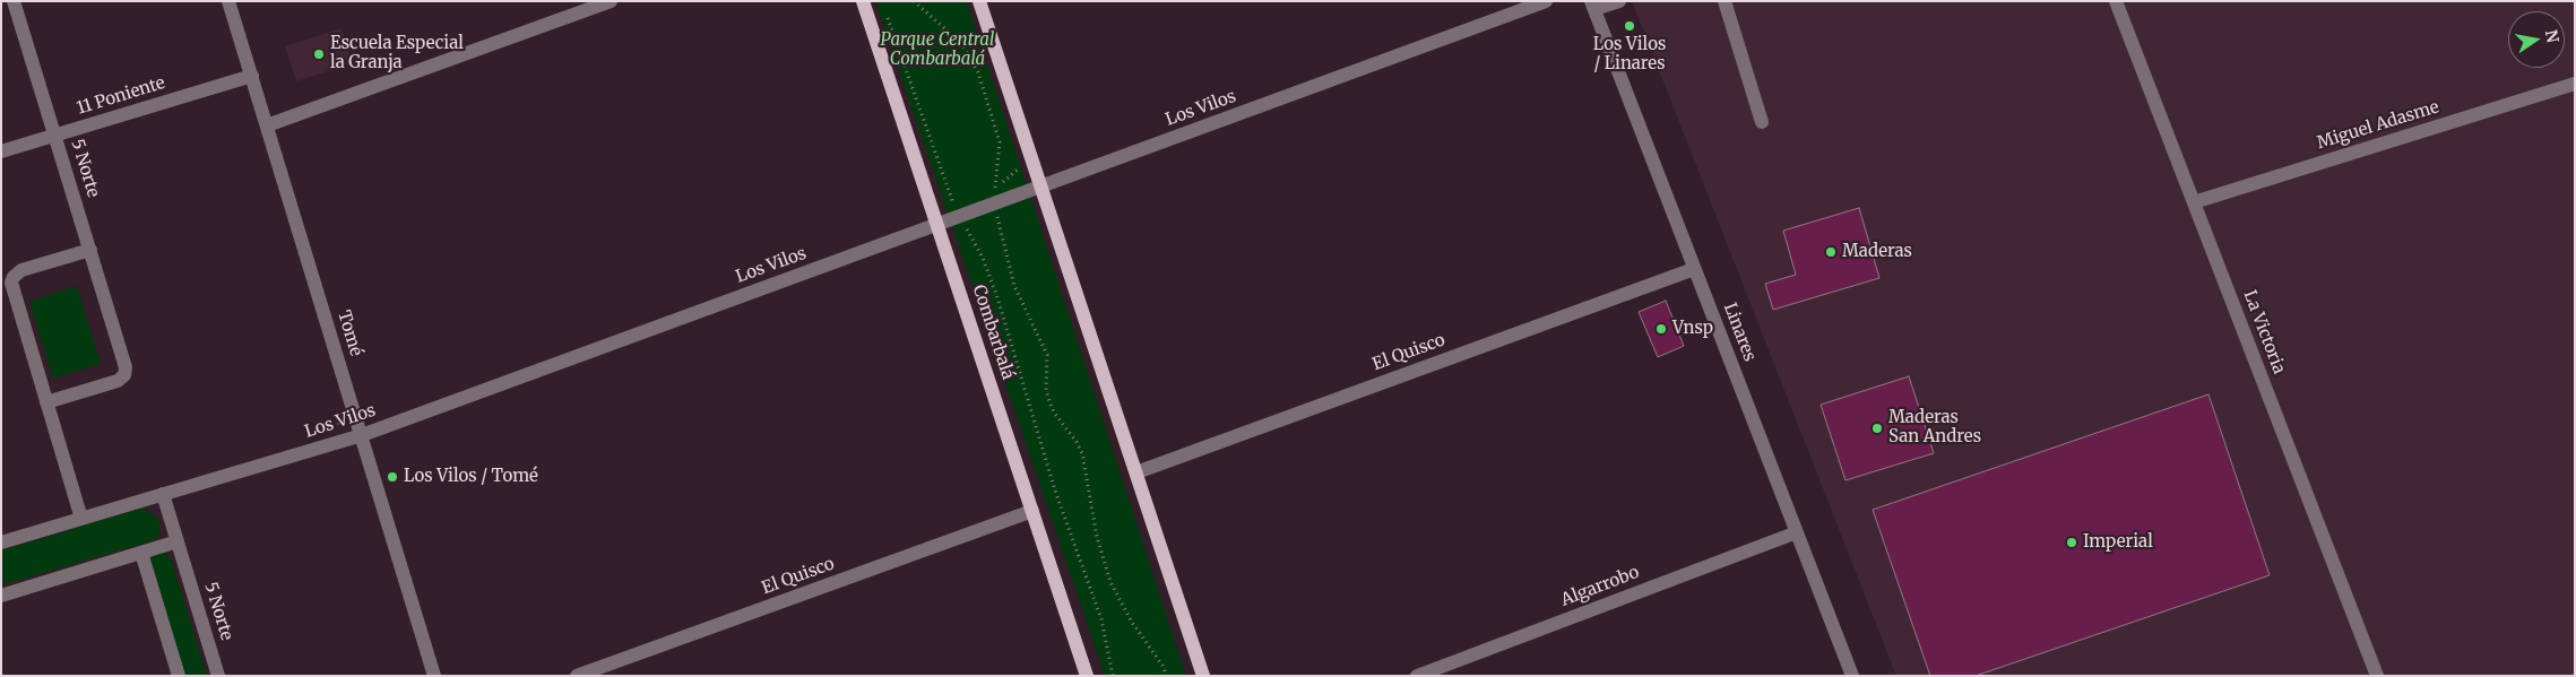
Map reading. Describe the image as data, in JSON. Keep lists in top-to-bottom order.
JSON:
{
  "streets": {
    "main road": ["Combarbalá"],
    "street": [
      "11 Poniente",
      "Los Vilos",
      "Miguel Adasme",
      "5 Norte",
      "Linares",
      "La Victoria",
      "Tomé",
      "El Quisco",
      "Algarrobo"
    ]
  },
  "crossings": [
    ["11 Poniente", "5 Norte"],
    ["11 Poniente", "Tomé"],
    ["Los Vilos", "5 Norte"],
    ["Los Vilos", "Combarbalá"],
    ["Los Vilos", "Tomé"],
    ["Miguel Adasme", "La Victoria"],
    ["Combarbalá", "El Quisco"],
    ["Linares", "El Quisco"],
    ["Linares", "Algarrobo"]
  ],
  "parks": ["Parque Central Combarbalá"],
  "places": [
    "Los Vilos / Linares",
    "Escuela Especial la Granja",
    "Maderas",
    "Vnsp",
    "Maderas San Andres",
    "Los Vilos / Tomé",
    "Imperial"
  ],
  "north": "right"
}
